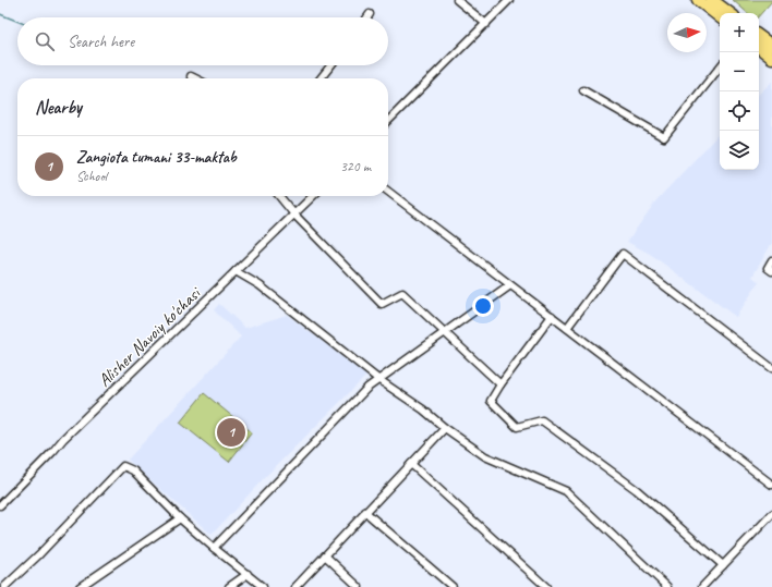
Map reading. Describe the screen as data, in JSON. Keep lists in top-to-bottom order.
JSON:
{
  "streets": {
    "street": ["Alisher Navoiy ko'chasi"]
  },
  "north": "right",
  "page": {
    "map_buttons": ["+", "−"],
    "search": "Search here",
    "heading": "Nearby",
    "list": [
      {
        "mark": "1",
        "name": "Zangiota tumani 33-maktab",
        "note": "School",
        "value": "320 m"
      }
    ],
    "pins": "1"
  }
}
